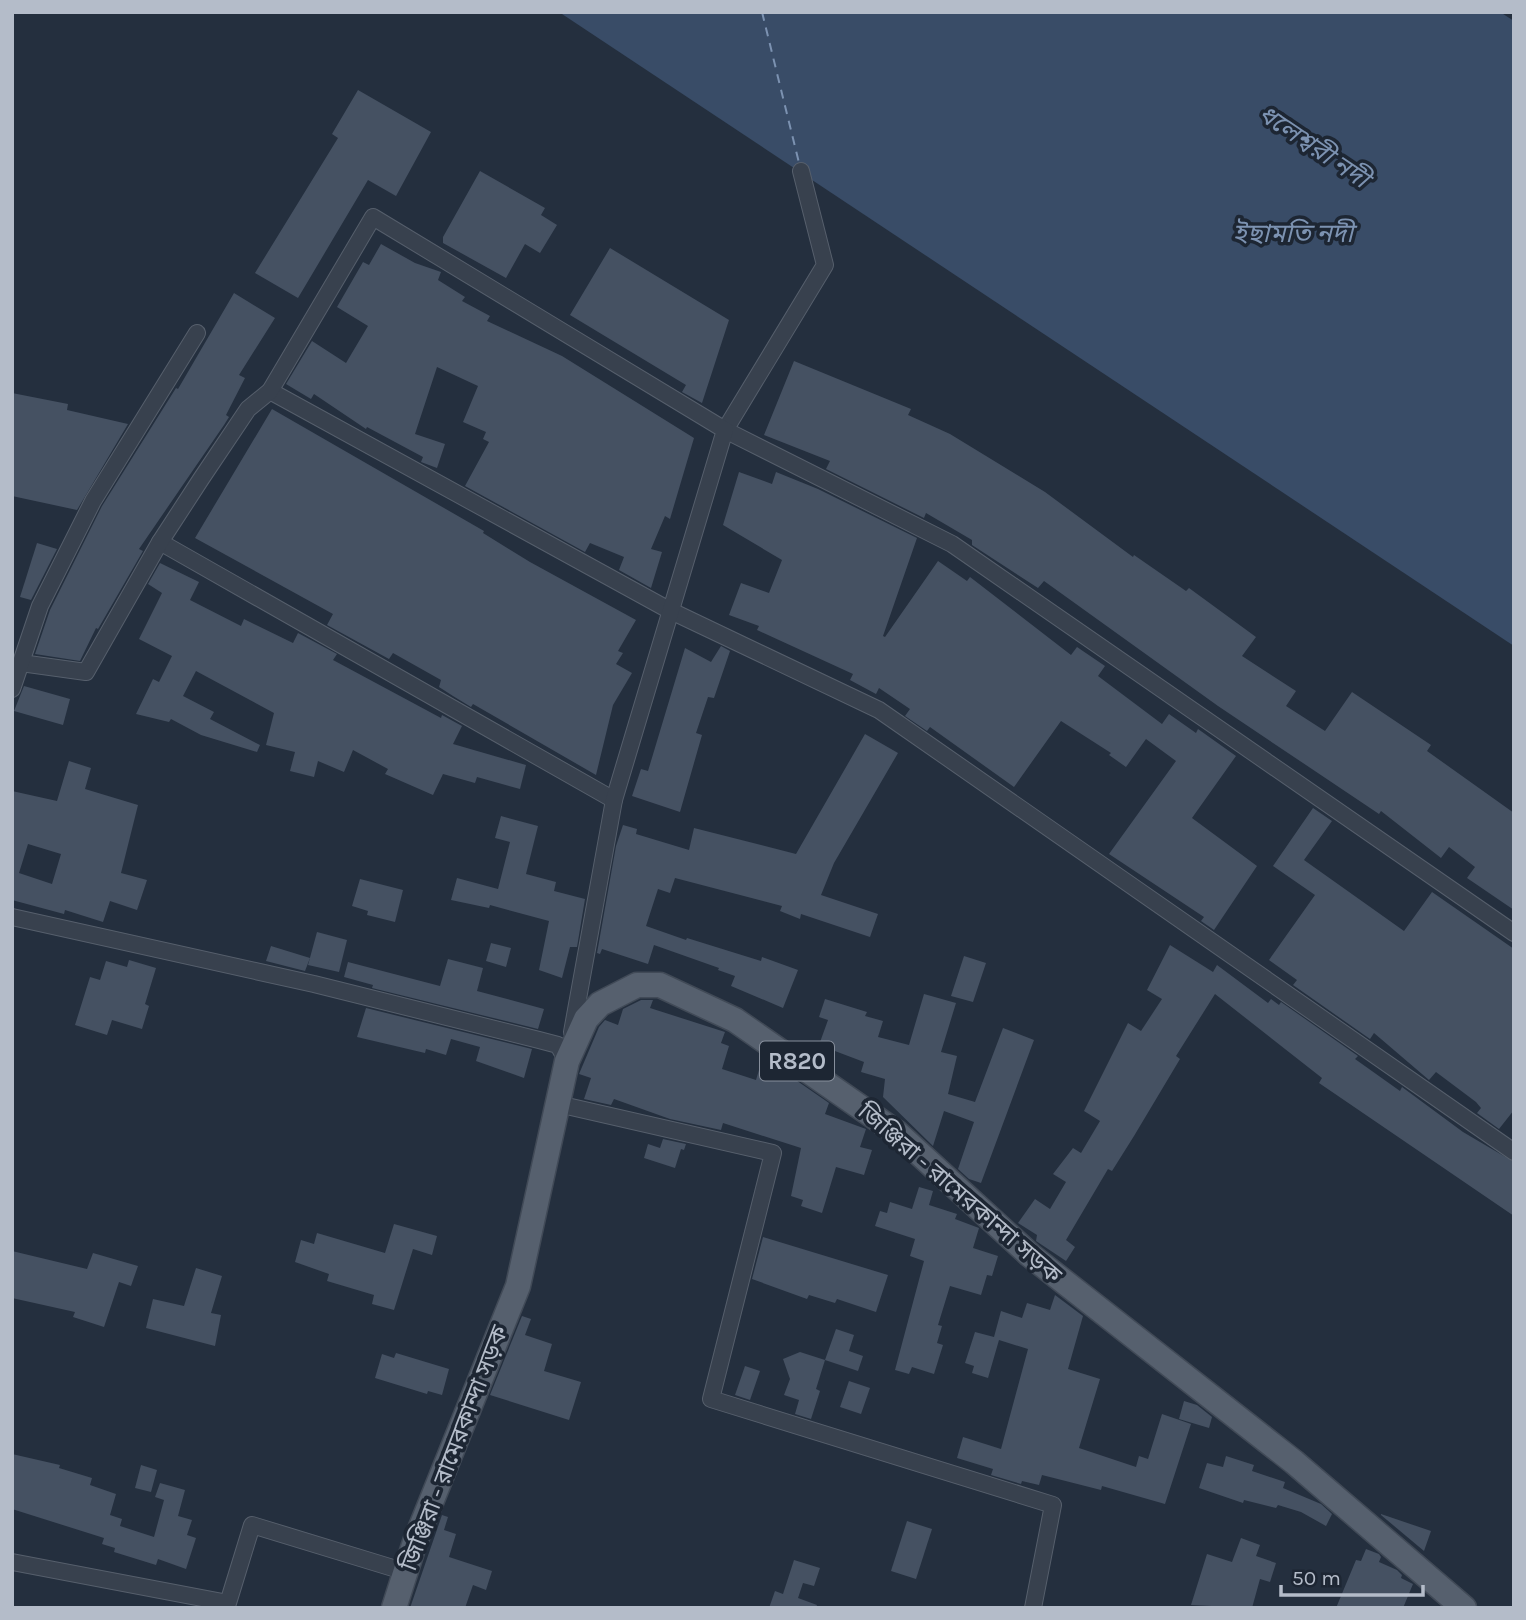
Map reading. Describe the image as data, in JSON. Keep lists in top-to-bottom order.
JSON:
{
  "streets": {
    "main road": ["R820", "জিঞ্জিরা - রামেরকান্দা সড়ক"]
  },
  "water": ["ধলেশ্বরী নদী", "ইছামতি নদী"],
  "scale_bar": "50 m"
}
